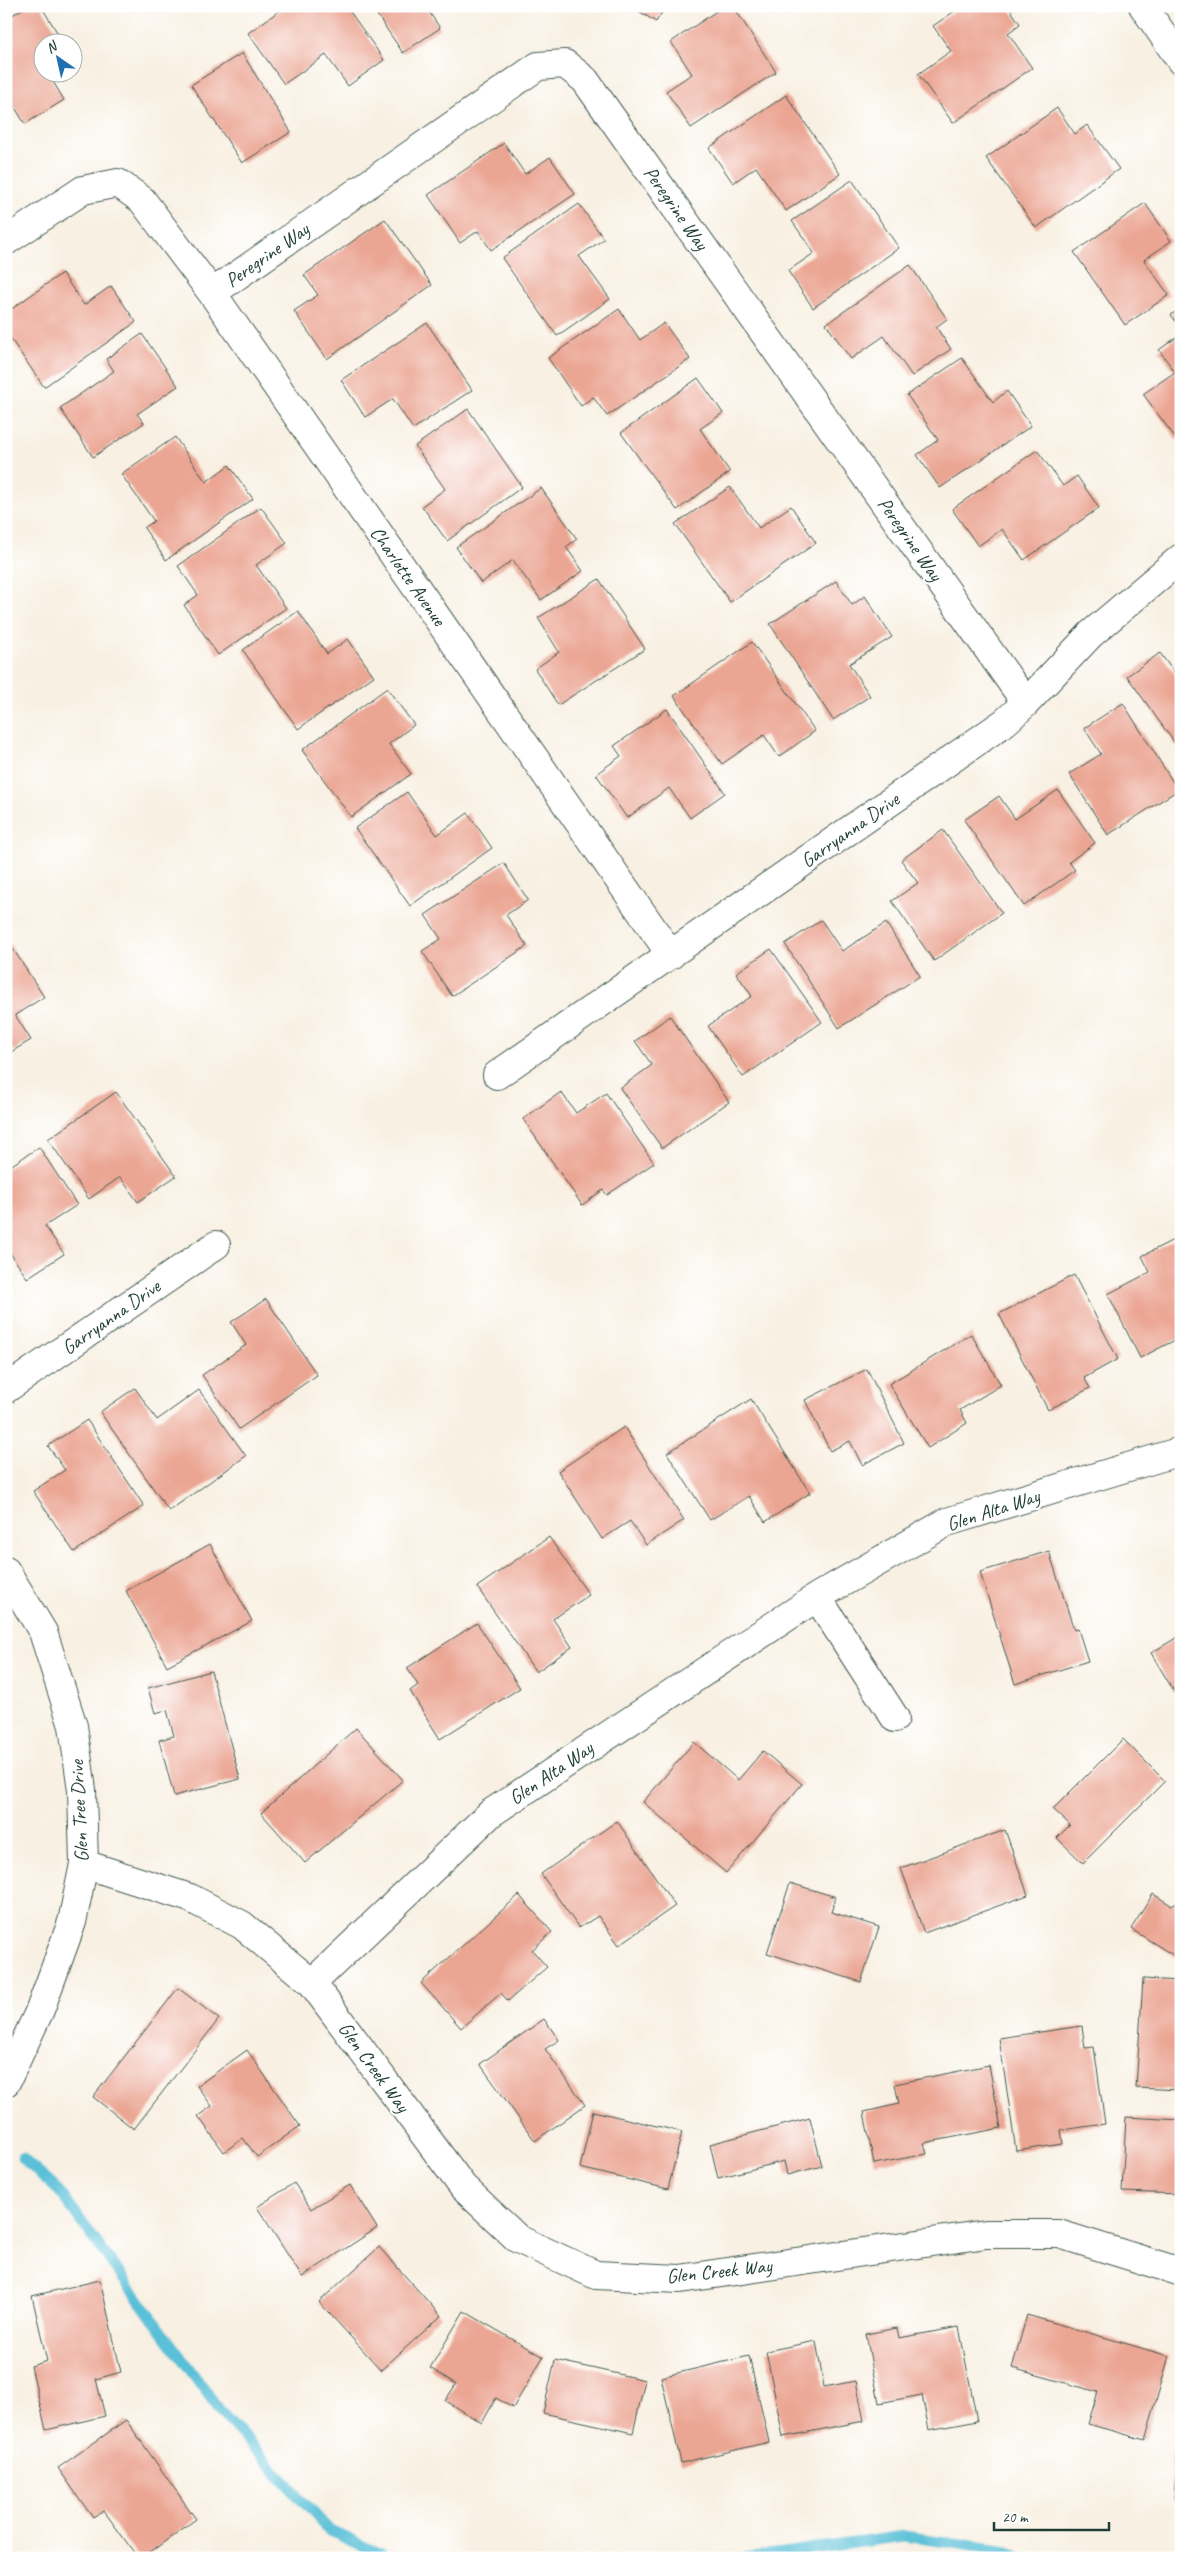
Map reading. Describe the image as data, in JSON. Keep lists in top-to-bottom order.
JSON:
{
  "streets": {
    "street": [
      "Peregrine Way",
      "Charlotte Avenue",
      "Garryanna Drive",
      "Glen Alta Way",
      "Glen Tree Drive",
      "Glen Creek Way"
    ]
  },
  "crossings": [
    ["Peregrine Way", "Charlotte Avenue"],
    ["Peregrine Way", "Garryanna Drive"],
    ["Charlotte Avenue", "Garryanna Drive"],
    ["Glen Alta Way", "Glen Creek Way"],
    ["Glen Tree Drive", "Glen Creek Way"]
  ],
  "scale_bar": "20 m",
  "north": "top left"
}
